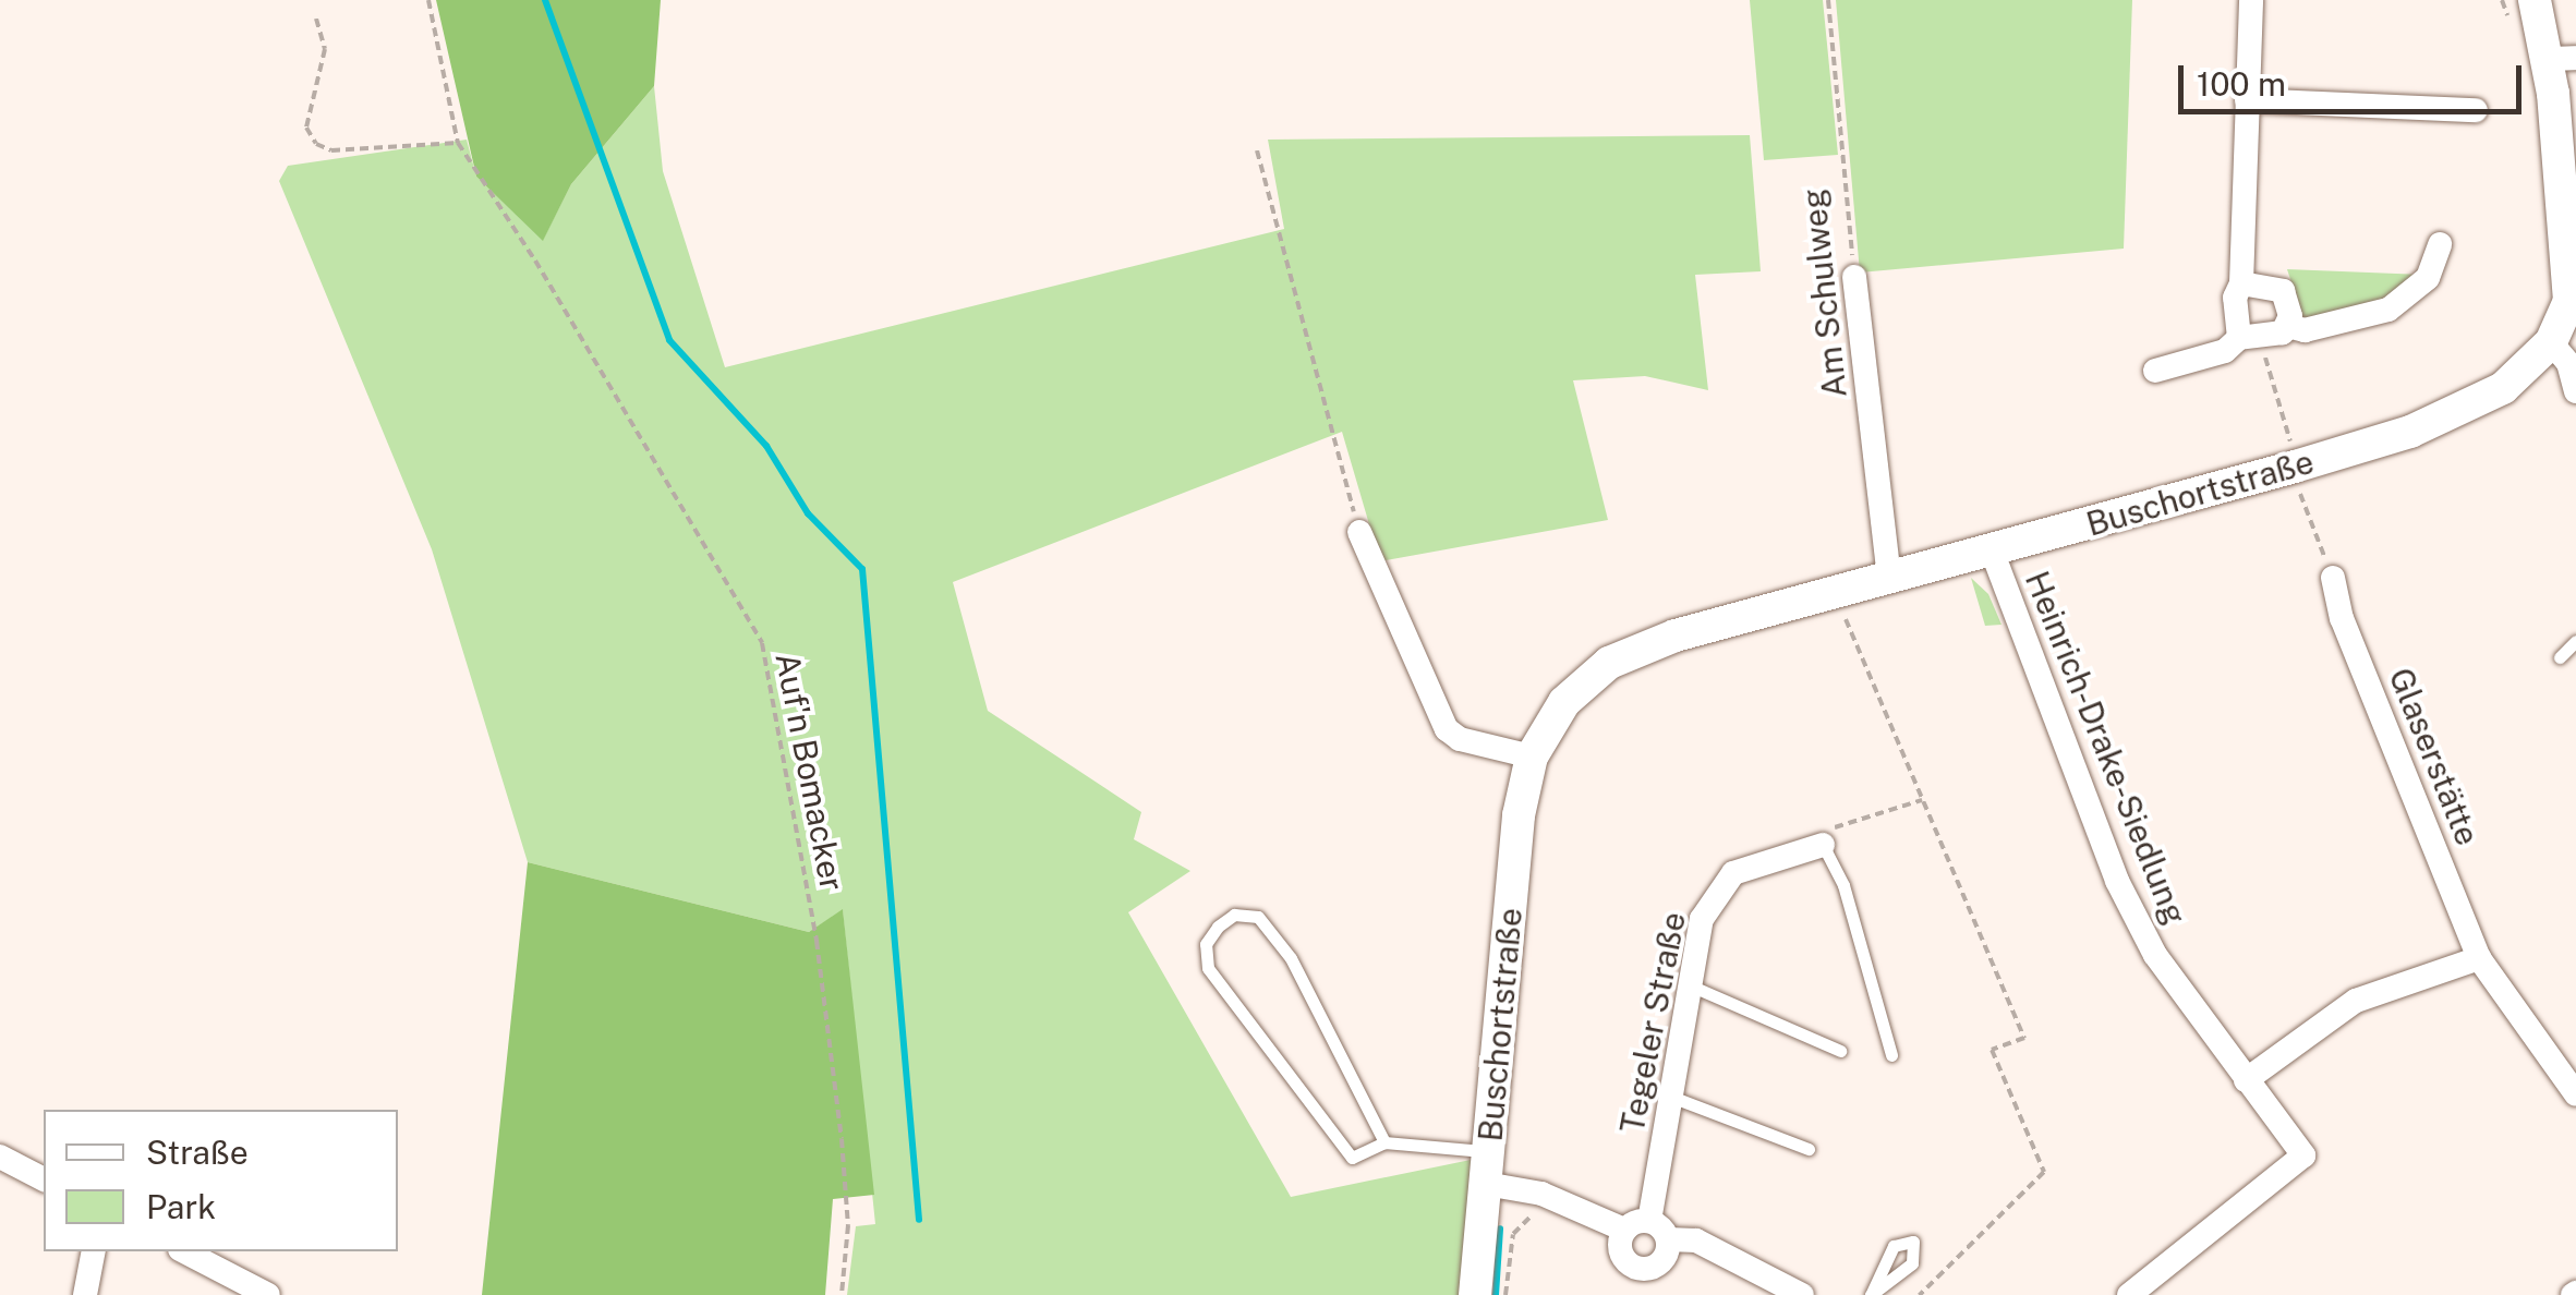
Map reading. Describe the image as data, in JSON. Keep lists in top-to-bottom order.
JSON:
{
  "streets": {
    "main road": ["Buschortstraße"],
    "street": [
      "Am Schulweg",
      "Heinrich-Drake-Siedlung",
      "Glaserstätte",
      "Tegeler Straße"
    ],
    "path": ["Auf'n Bomacker"]
  },
  "crossings": [
    ["Am Schulweg", "Buschortstraße"],
    ["Buschortstraße", "Heinrich-Drake-Siedlung"]
  ],
  "legend": ["Straße", "Park"],
  "scale_bar": "100 m"
}
